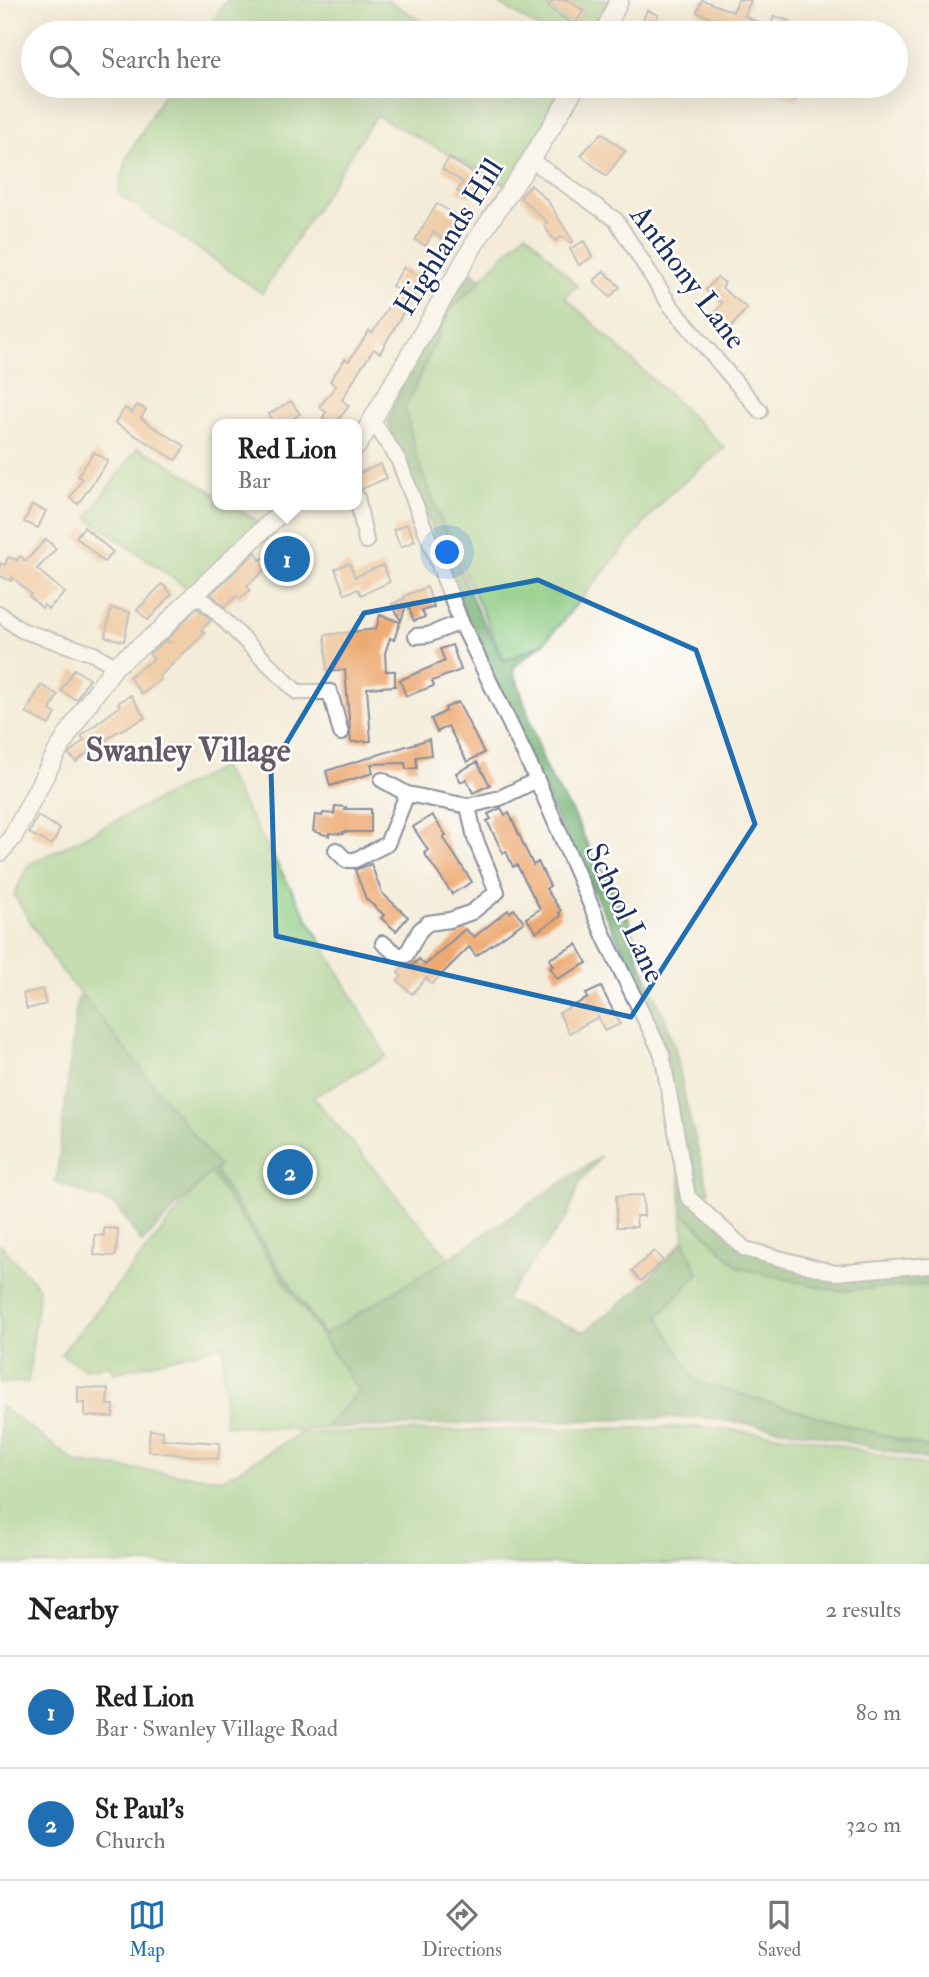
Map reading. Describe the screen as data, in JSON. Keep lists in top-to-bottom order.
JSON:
{
  "streets": {
    "street": ["Highlands Hill", "Anthony Lane", "School Lane"]
  },
  "crossings": [
    ["Highlands Hill", "Anthony Lane"],
    ["Highlands Hill", "School Lane"]
  ],
  "districts": ["Swanley Village"],
  "page": {
    "search": "Search here",
    "popup": ["Red Lion", "Bar"],
    "pins": ["1", "2"],
    "heading": ["Nearby", "2 results"],
    "list": [
      {
        "mark": "1",
        "name": "Red Lion",
        "note": "Bar · Swanley Village Road",
        "value": "80 m"
      },
      {
        "mark": "2",
        "name": "St Paul's",
        "note": "Church",
        "value": "320 m"
      }
    ],
    "nav": ["Map", "Directions", "Saved"]
  }
}
